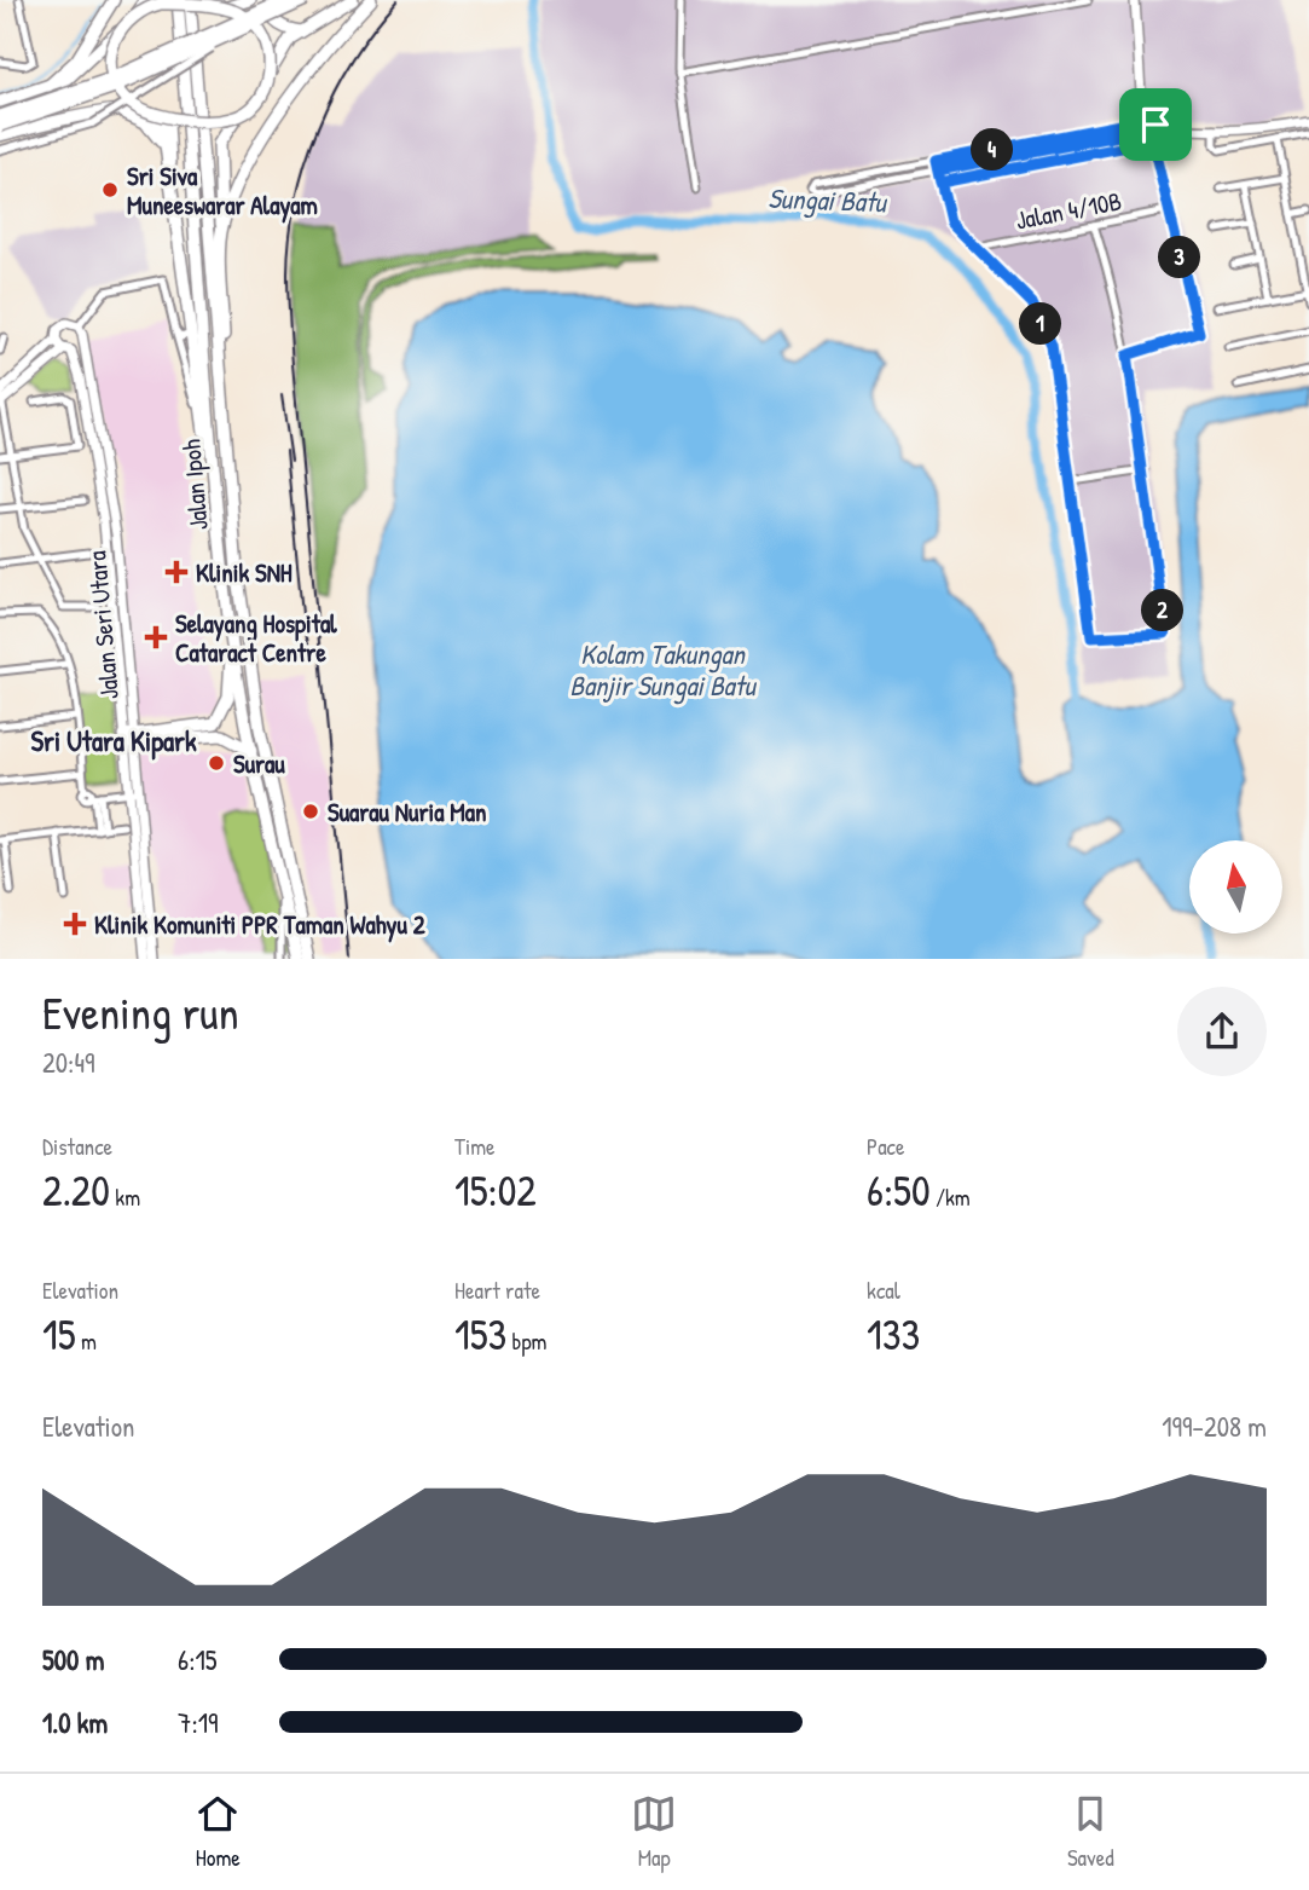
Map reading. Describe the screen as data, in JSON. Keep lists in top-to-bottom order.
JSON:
{
  "streets": {
    "highway": ["Jalan Ipoh"],
    "street": ["Jalan 4/10B", "Jalan Seri Utara"]
  },
  "districts": ["Sri Utara Kipark"],
  "water": ["Sungai Batu", "Kolam Takungan Banjir Sungai Batu"],
  "places": {
    "other": ["Sri Siva Muneeswarar Alayam", "Surau", "Suarau Nuria Man"],
    "health": ["Klinik SNH", "Selayang Hospital Cataract Centre", "Klinik Komuniti PPR Taman Wahyu 2"]
  },
  "north": "top",
  "page": {
    "pins": [
      "4",
      "3",
      "1",
      "2"
    ],
    "heading": ["Evening run", "20:49"],
    "stats": [
      ["Distance", "2.20 km"],
      ["Time", "15:02"],
      ["Pace", "6:50 /km"],
      ["Elevation", "15 m"],
      ["Heart rate", "153 bpm"],
      ["kcal", "133"]
    ],
    "chart": ["Elevation", "199–208 m"],
    "list": [
      {
        "name": "500 m",
        "note": "6:15"
      },
      {
        "name": "1.0 km",
        "note": "7:19"
      }
    ],
    "tabs": ["Home", "Map", "Saved"]
  }
}
